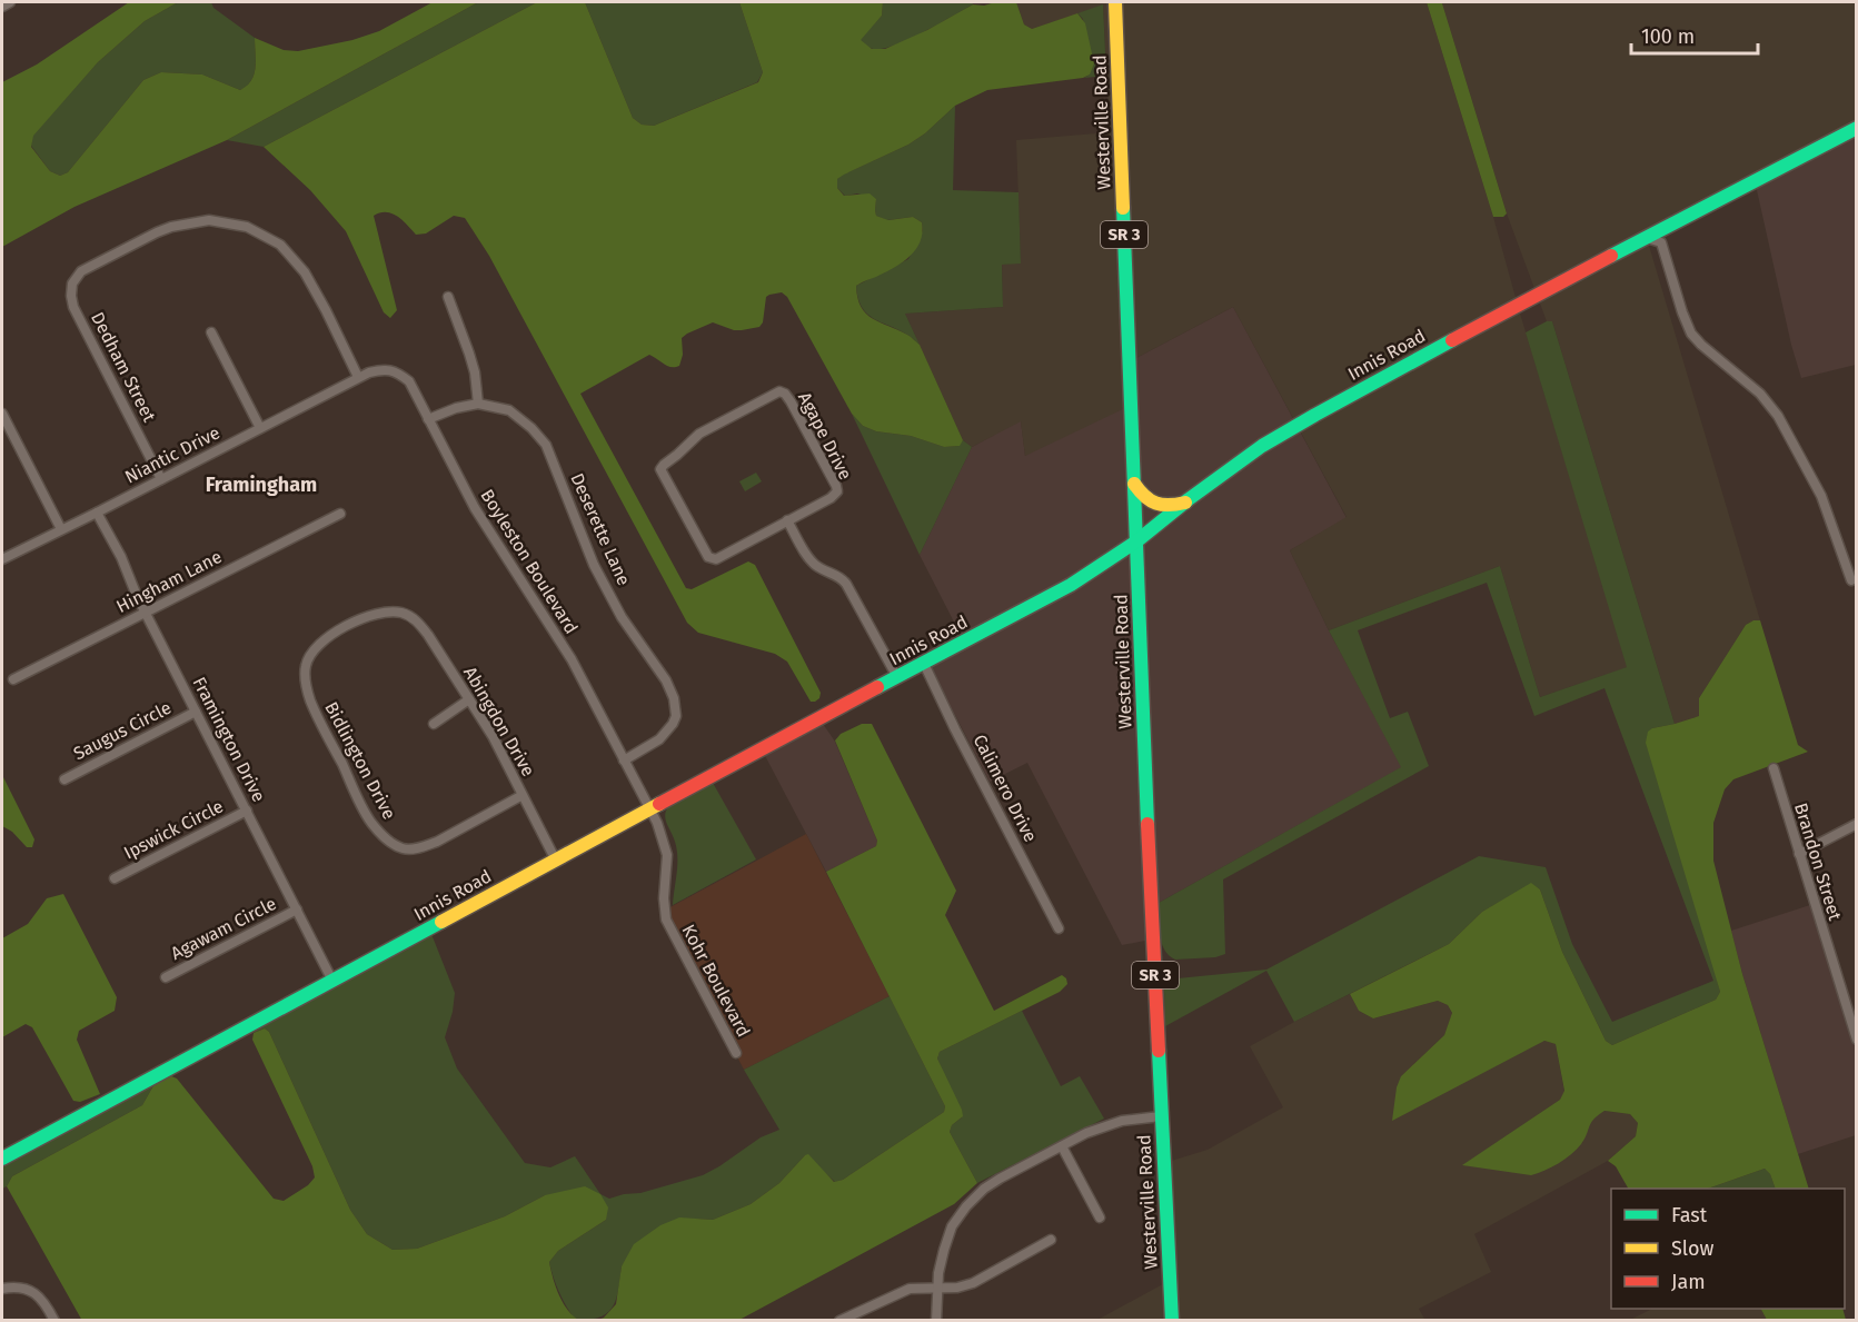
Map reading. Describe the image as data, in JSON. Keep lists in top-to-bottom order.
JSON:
{
  "streets": {
    "main road": ["Westerville Road", "SR 3", "Innis Road"],
    "street": [
      "Dedham Street",
      "Agape Drive",
      "Niantic Drive",
      "Deserette Lane",
      "Boyleston Boulevard",
      "Hingham Lane",
      "Abingdon Drive",
      "Saugus Circle",
      "Framington Drive",
      "Bidlington Drive",
      "Calimero Drive",
      "Ipswick Circle",
      "Brandon Street",
      "Agawam Circle",
      "Kohr Boulevard"
    ]
  },
  "crossings": [
    ["Westerville Road", "Innis Road"],
    ["Innis Road", "Boyleston Boulevard"],
    ["Innis Road", "Abingdon Drive"],
    ["Innis Road", "Framington Drive"],
    ["Innis Road", "Calimero Drive"],
    ["Innis Road", "Kohr Boulevard"],
    ["Dedham Street", "Niantic Drive"],
    ["Dedham Street", "Boyleston Boulevard"],
    ["Niantic Drive", "Boyleston Boulevard"],
    ["Niantic Drive", "Framington Drive"],
    ["Deserette Lane", "Boyleston Boulevard"],
    ["Boyleston Boulevard", "Kohr Boulevard"],
    ["Hingham Lane", "Framington Drive"],
    ["Abingdon Drive", "Bidlington Drive"],
    ["Saugus Circle", "Framington Drive"],
    ["Framington Drive", "Ipswick Circle"],
    ["Framington Drive", "Agawam Circle"]
  ],
  "districts": ["Framingham"],
  "legend": ["Fast", "Slow", "Jam"],
  "scale_bar": "100 m"
}
